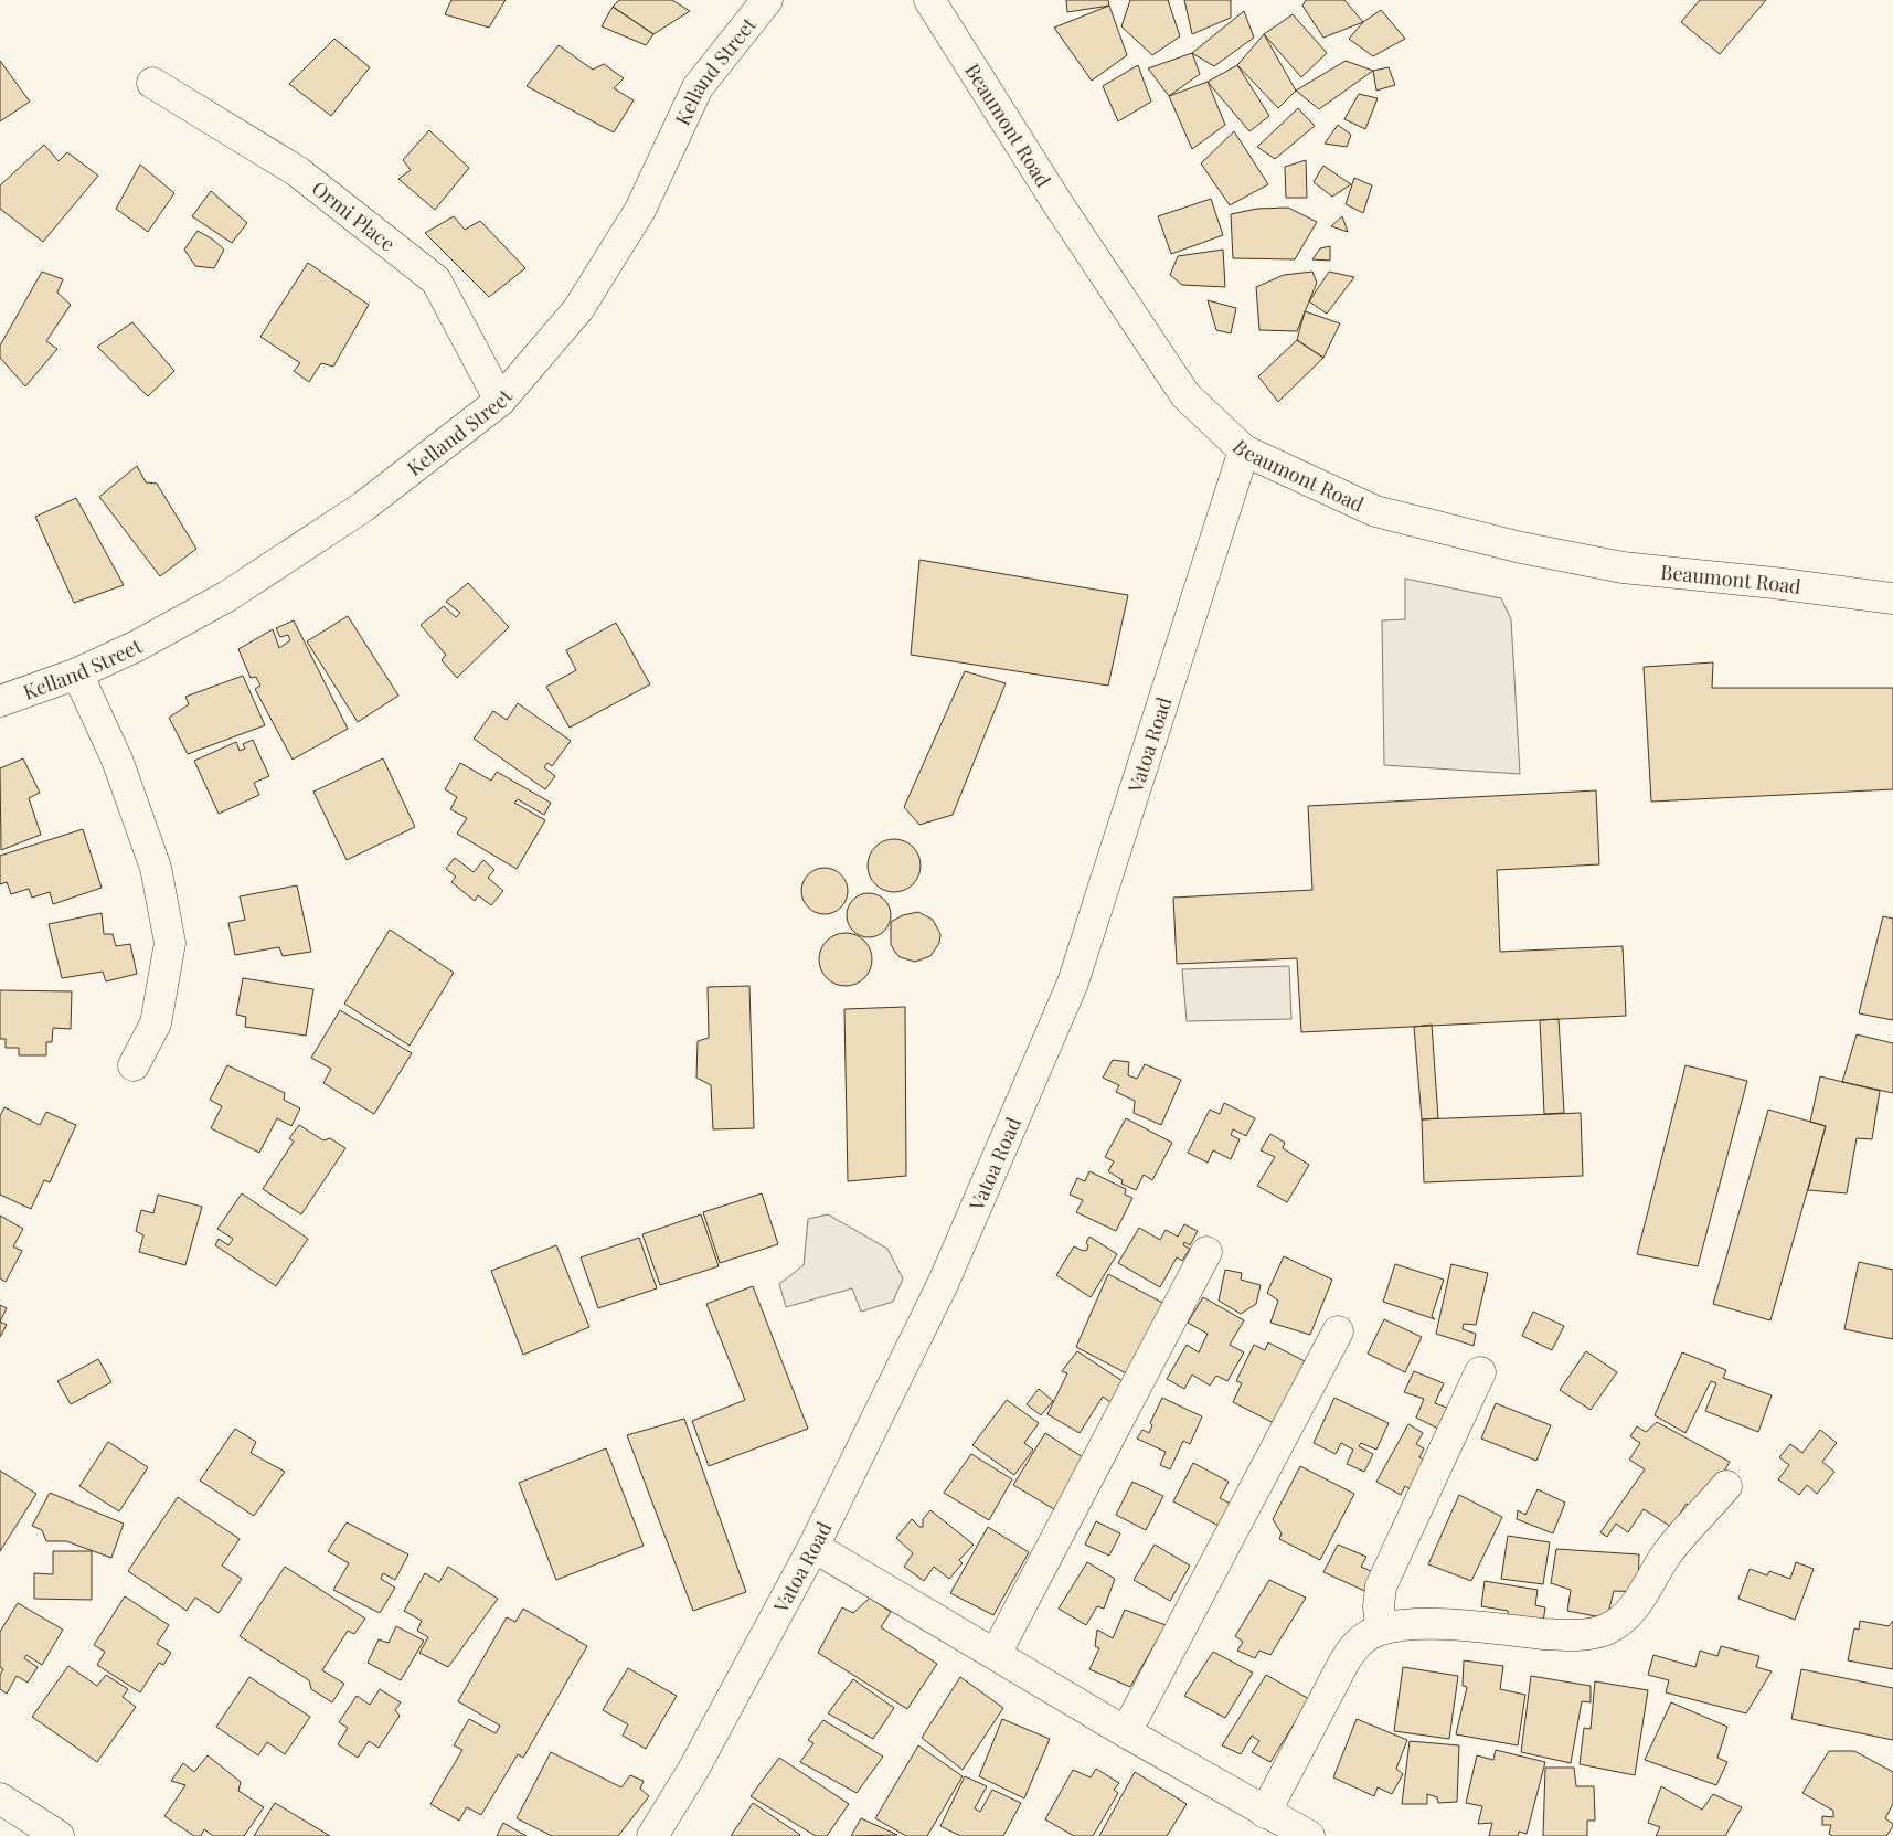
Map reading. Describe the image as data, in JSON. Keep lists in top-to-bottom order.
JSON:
{
  "streets": {
    "street": [
      "Kelland Street",
      "Beaumont Road",
      "Ormi Place",
      "Vatoa Road"
    ]
  },
  "crossings": [
    ["Kelland Street", "Ormi Place"],
    ["Beaumont Road", "Vatoa Road"]
  ]
}
